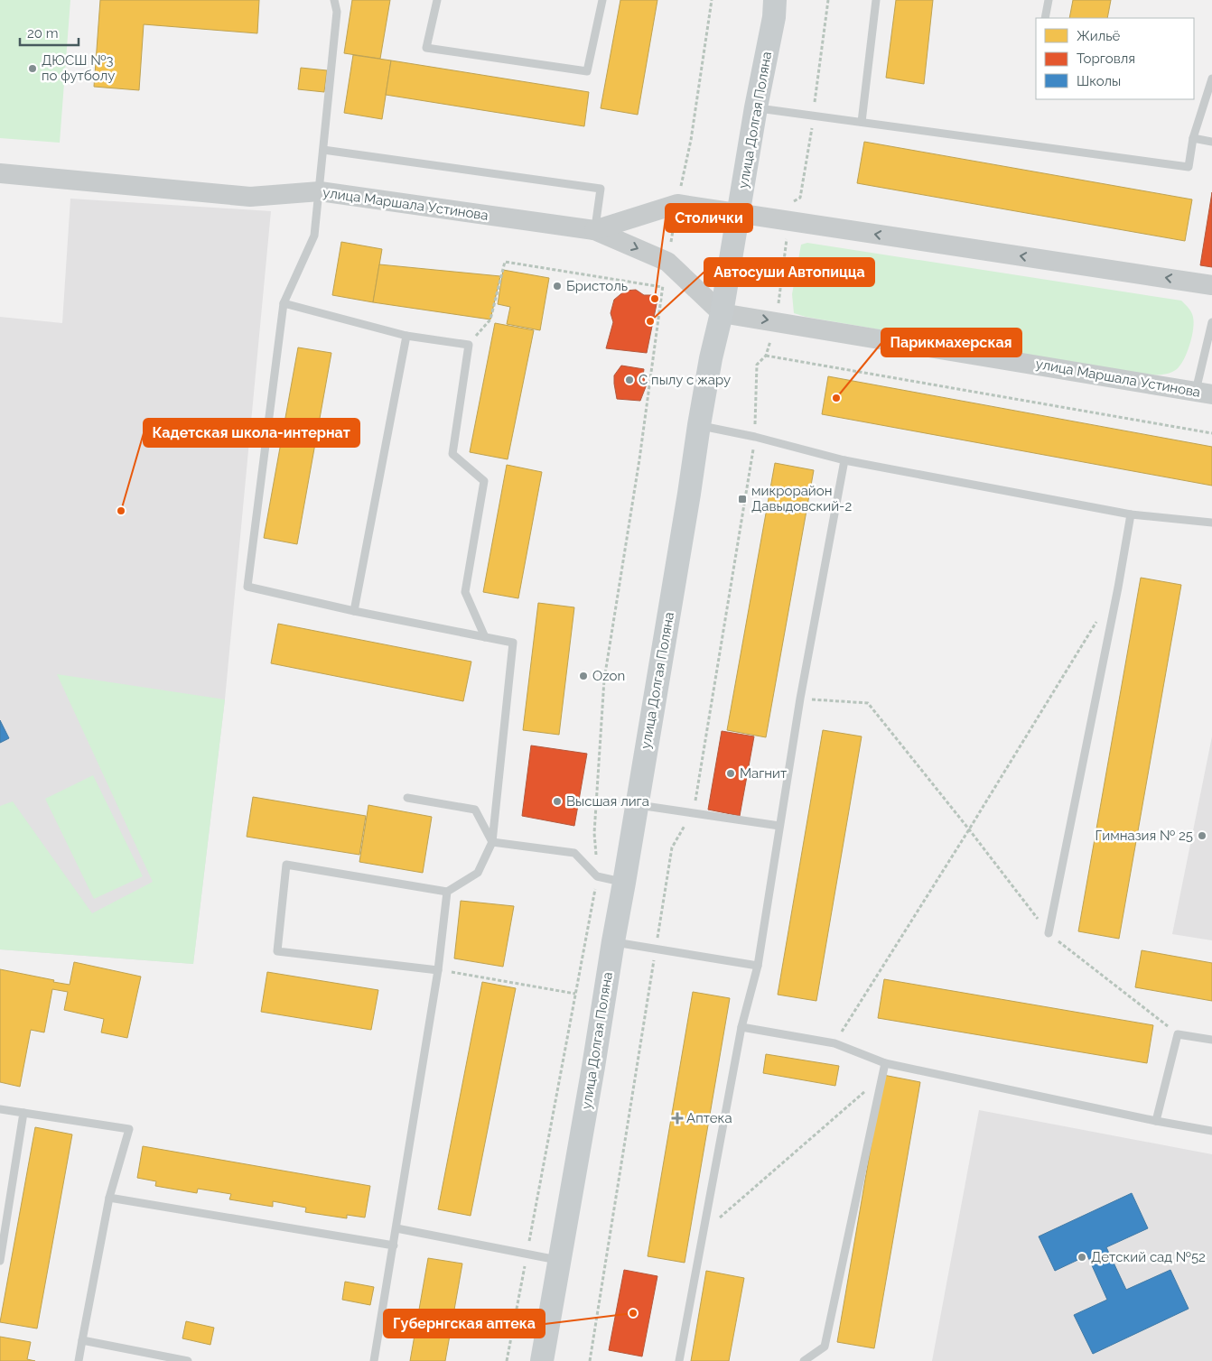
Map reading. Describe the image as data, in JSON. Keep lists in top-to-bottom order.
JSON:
{
  "streets": {
    "main road": ["улица Долгая Поляна"],
    "street": ["улица Маршала Устинова"]
  },
  "crossings": [
    ["улица Долгая Поляна", "улица Маршала Устинова"]
  ],
  "places": {
    "other": [
      "ДЮСШ №3 по футболу",
      "Бристоль",
      "Столички",
      "Автосуши Автопицца",
      "C пылу с жару",
      "Парикмахерская",
      "Кадетская школа-интернат",
      "Ozon",
      "Магнит",
      "Высшая лига",
      "Гимназия № 25",
      "Детский сад №52",
      "Губернгская аптека"
    ],
    "transit": ["микрорайон Давыдовский-2"],
    "health": ["Аптека"]
  },
  "legend": ["Жильё", "Торговля", "Школы"],
  "scale_bar": "20 m"
}
